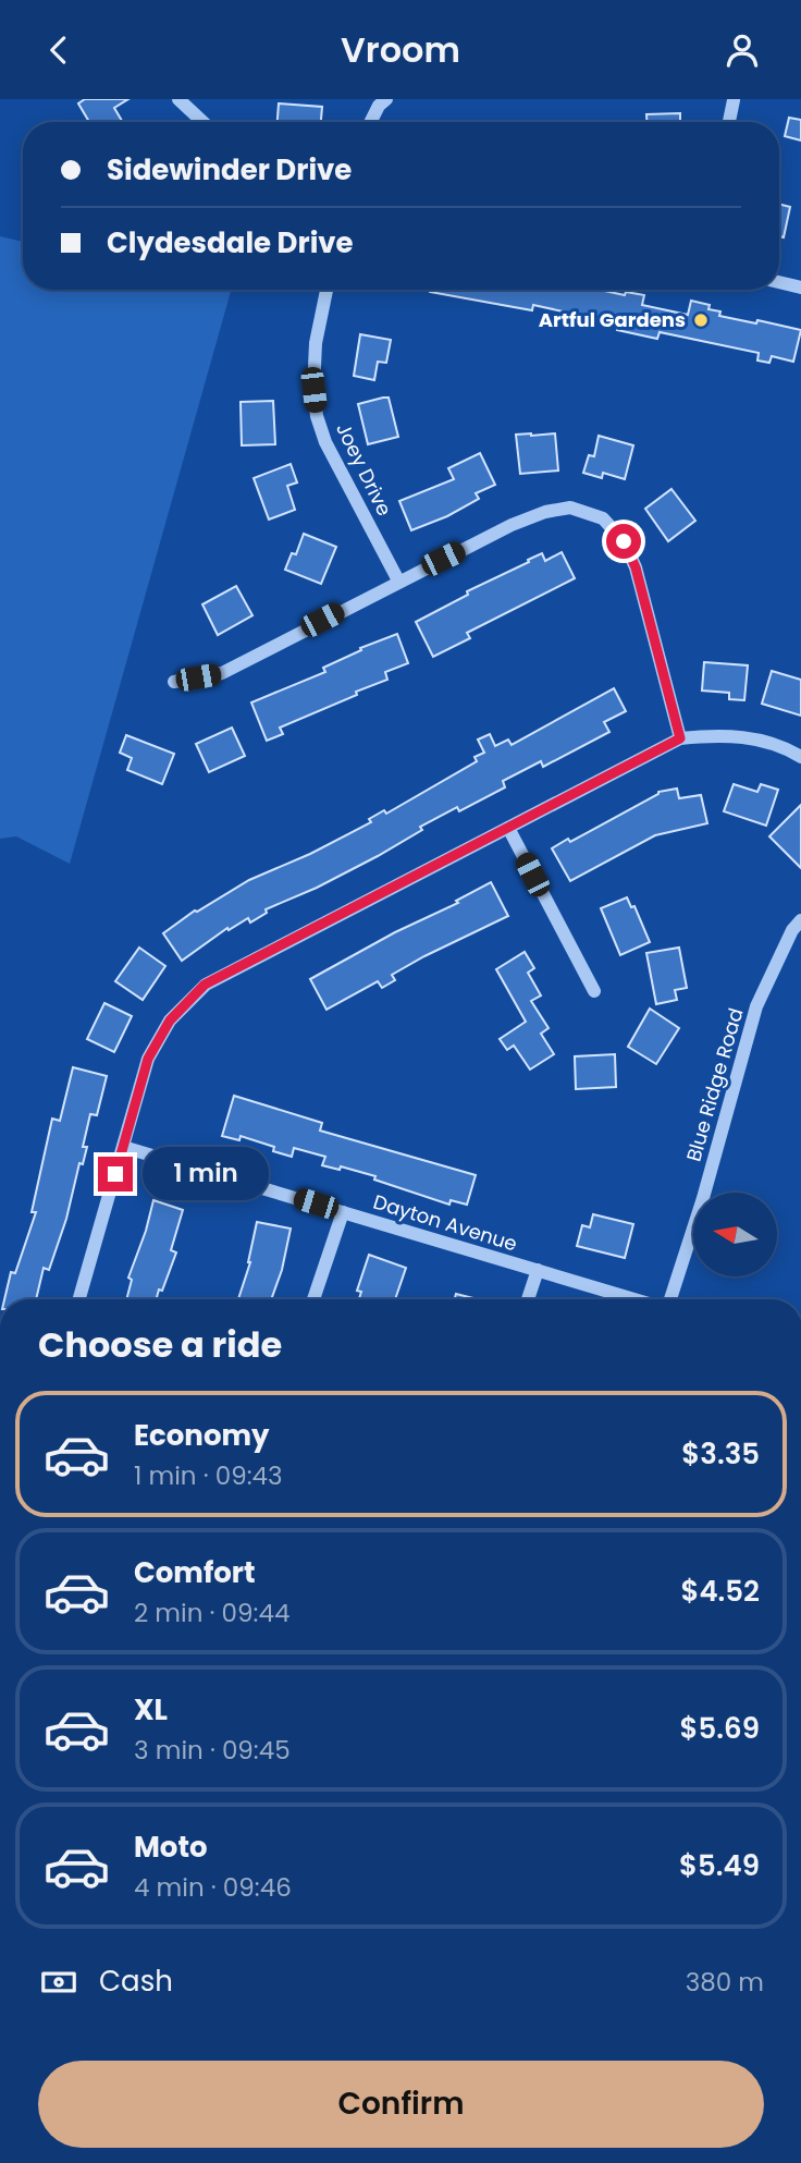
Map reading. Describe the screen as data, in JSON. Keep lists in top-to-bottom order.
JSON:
{
  "streets": {
    "street": ["Joey Drive", "Blue Ridge Road", "Dayton Avenue"]
  },
  "places": ["Artful Gardens"],
  "north": "left",
  "page": {
    "header": "Vroom",
    "banner": ["Sidewinder Drive", "Clydesdale Drive"],
    "bubble": "1 min",
    "heading": "Choose a ride",
    "list": [
      {
        "name": "Economy",
        "note": "1 min · 09:43",
        "value": "$3.35"
      },
      {
        "name": "Comfort",
        "note": "2 min · 09:44",
        "value": "$4.52"
      },
      {
        "name": "XL",
        "note": "3 min · 09:45",
        "value": "$5.69"
      },
      {
        "name": "Moto",
        "note": "4 min · 09:46",
        "value": "$5.49"
      }
    ],
    "pay": ["Cash", "380 m"],
    "buttons": "Confirm"
  }
}
